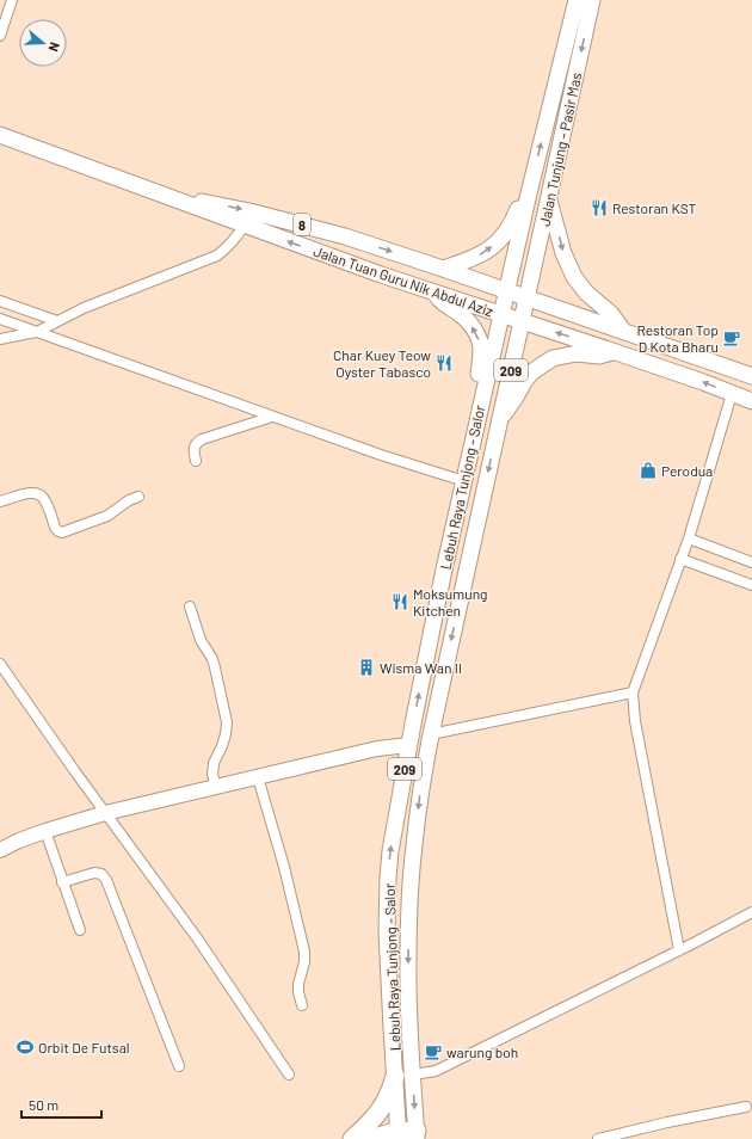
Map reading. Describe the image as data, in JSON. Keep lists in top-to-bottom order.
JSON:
{
  "streets": {
    "main road": [
      "Jalan Tunjung - Pasir Mas",
      "8",
      "Jalan Tuan Guru Nik Abdul Aziz",
      "209",
      "Lebuh Raya Tunjong - Salor"
    ]
  },
  "crossings": [
    ["Jalan Tunjung - Pasir Mas", "Jalan Tuan Guru Nik Abdul Aziz"],
    ["Jalan Tunjung - Pasir Mas", "Lebuh Raya Tunjong - Salor"],
    ["8", "Jalan Tuan Guru Nik Abdul Aziz"],
    ["Jalan Tuan Guru Nik Abdul Aziz", "Lebuh Raya Tunjong - Salor"]
  ],
  "places": {
    "restaurant": ["Restoran KST", "Char Kuey Teow Oyster Tabasco", "Moksumung Kitchen"],
    "cafe": ["Restoran Top D Kota Bharu", "warung boh"],
    "shop": ["Perodua"],
    "building": ["Wisma Wan II"],
    "sports": ["Orbit De Futsal"]
  },
  "scale_bar": "50 m",
  "north": "right"
}
